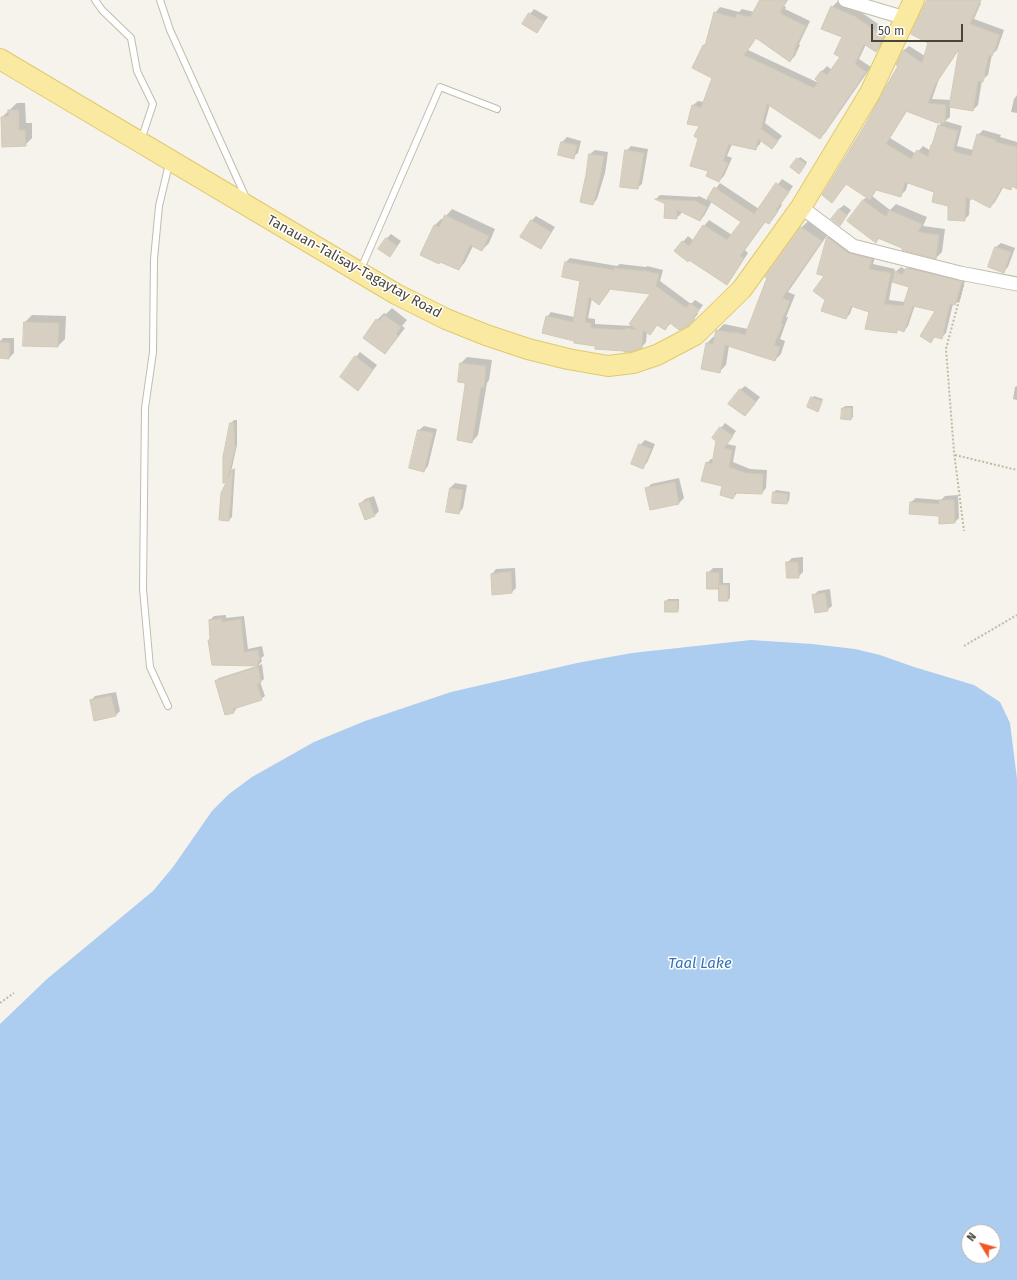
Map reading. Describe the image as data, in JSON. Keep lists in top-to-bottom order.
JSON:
{
  "streets": {
    "main road": ["Tanauan-Talisay-Tagaytay Road"]
  },
  "water": ["Taal Lake"],
  "scale_bar": "50 m",
  "north": "top left"
}
